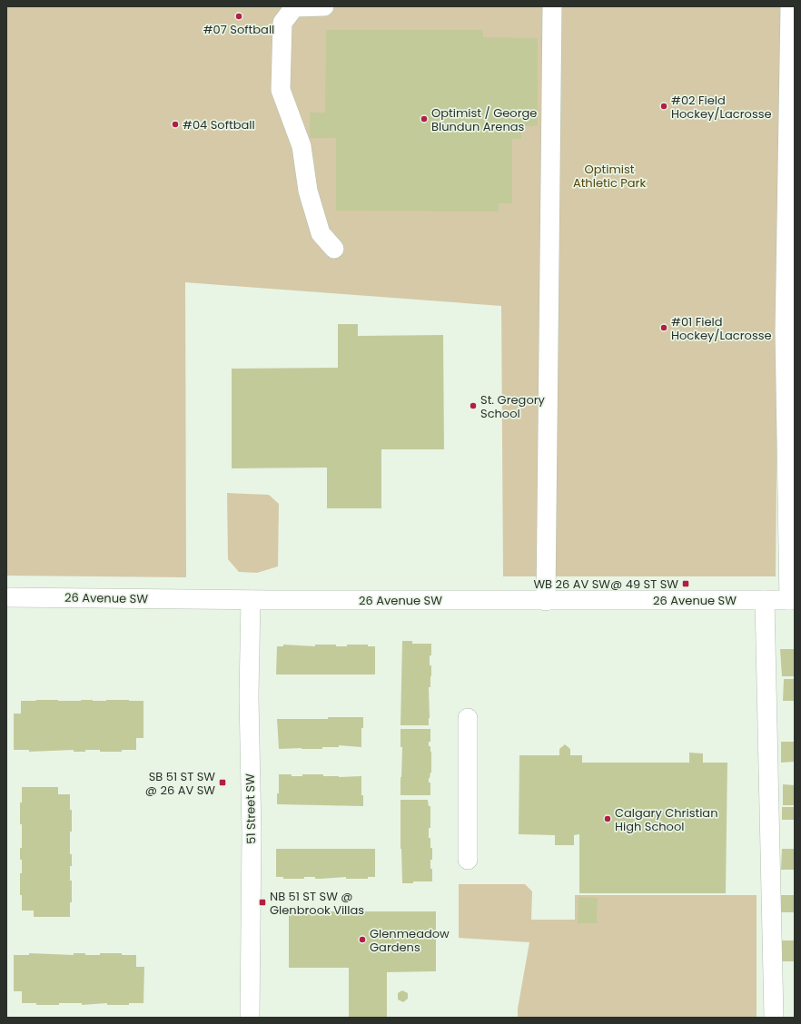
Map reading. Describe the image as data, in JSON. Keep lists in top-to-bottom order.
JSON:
{
  "streets": {
    "street": ["26 Avenue SW", "51 Street SW"]
  },
  "crossings": [
    ["26 Avenue SW", "51 Street SW"]
  ],
  "parks": ["Optimist Athletic Park"],
  "places": {
    "other": [
      "#07 Softball",
      "#02 Field Hockey/Lacrosse",
      "Optimist / George Blundun Arenas",
      "#04 Softball",
      "#01 Field Hockey/Lacrosse",
      "St. Gregory School",
      "Calgary Christian High School",
      "Glenmeadow Gardens"
    ],
    "transit": ["WB 26 AV SW@ 49 ST SW", "SB 51 ST SW @ 26 AV SW", "NB 51 ST SW @ Glenbrook Villas"]
  }
}
